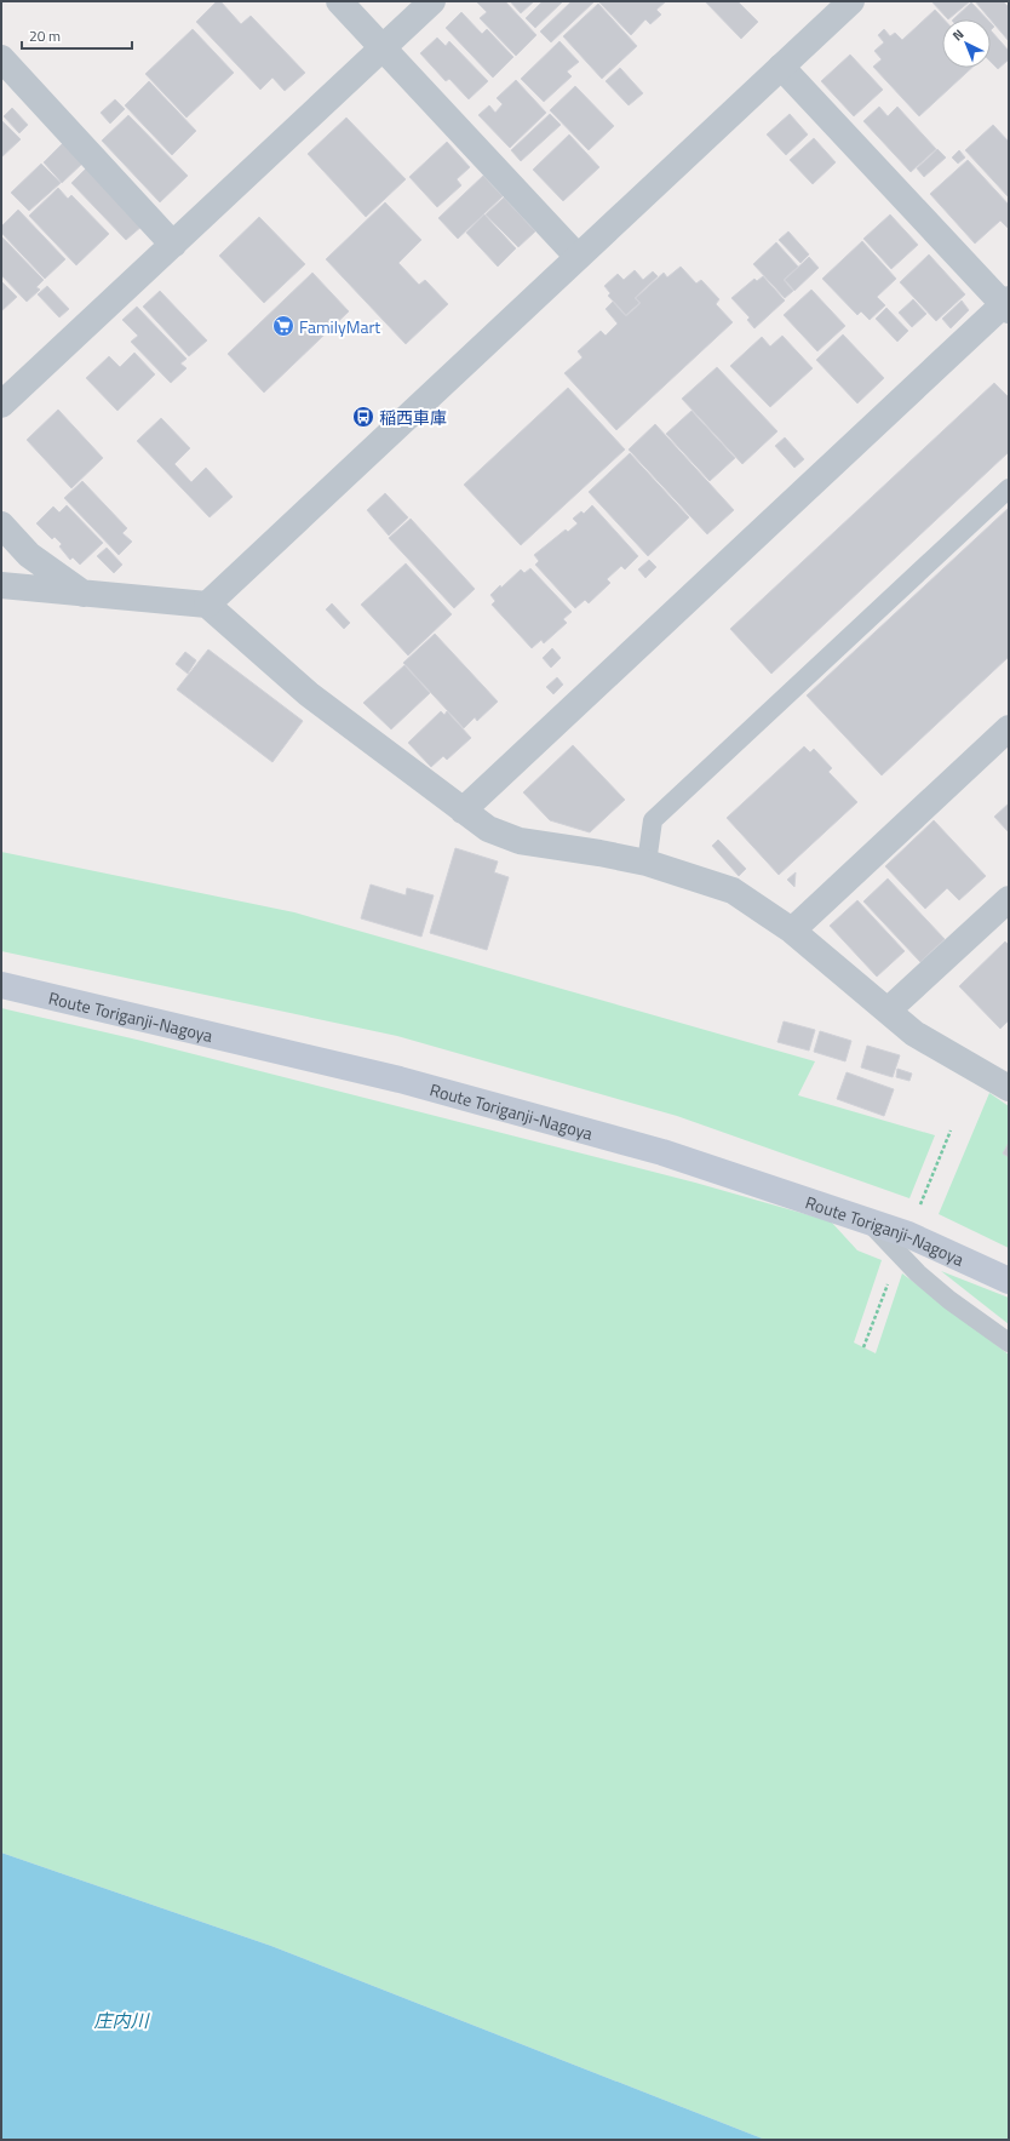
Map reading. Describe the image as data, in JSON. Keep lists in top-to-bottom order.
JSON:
{
  "streets": {
    "main road": ["Route Toriganji-Nagoya"]
  },
  "water": ["庄内川"],
  "places": {
    "supermarket": ["FamilyMart"],
    "bus stop": ["稲西車庫"]
  },
  "scale_bar": "20 m",
  "north": "top left"
}
